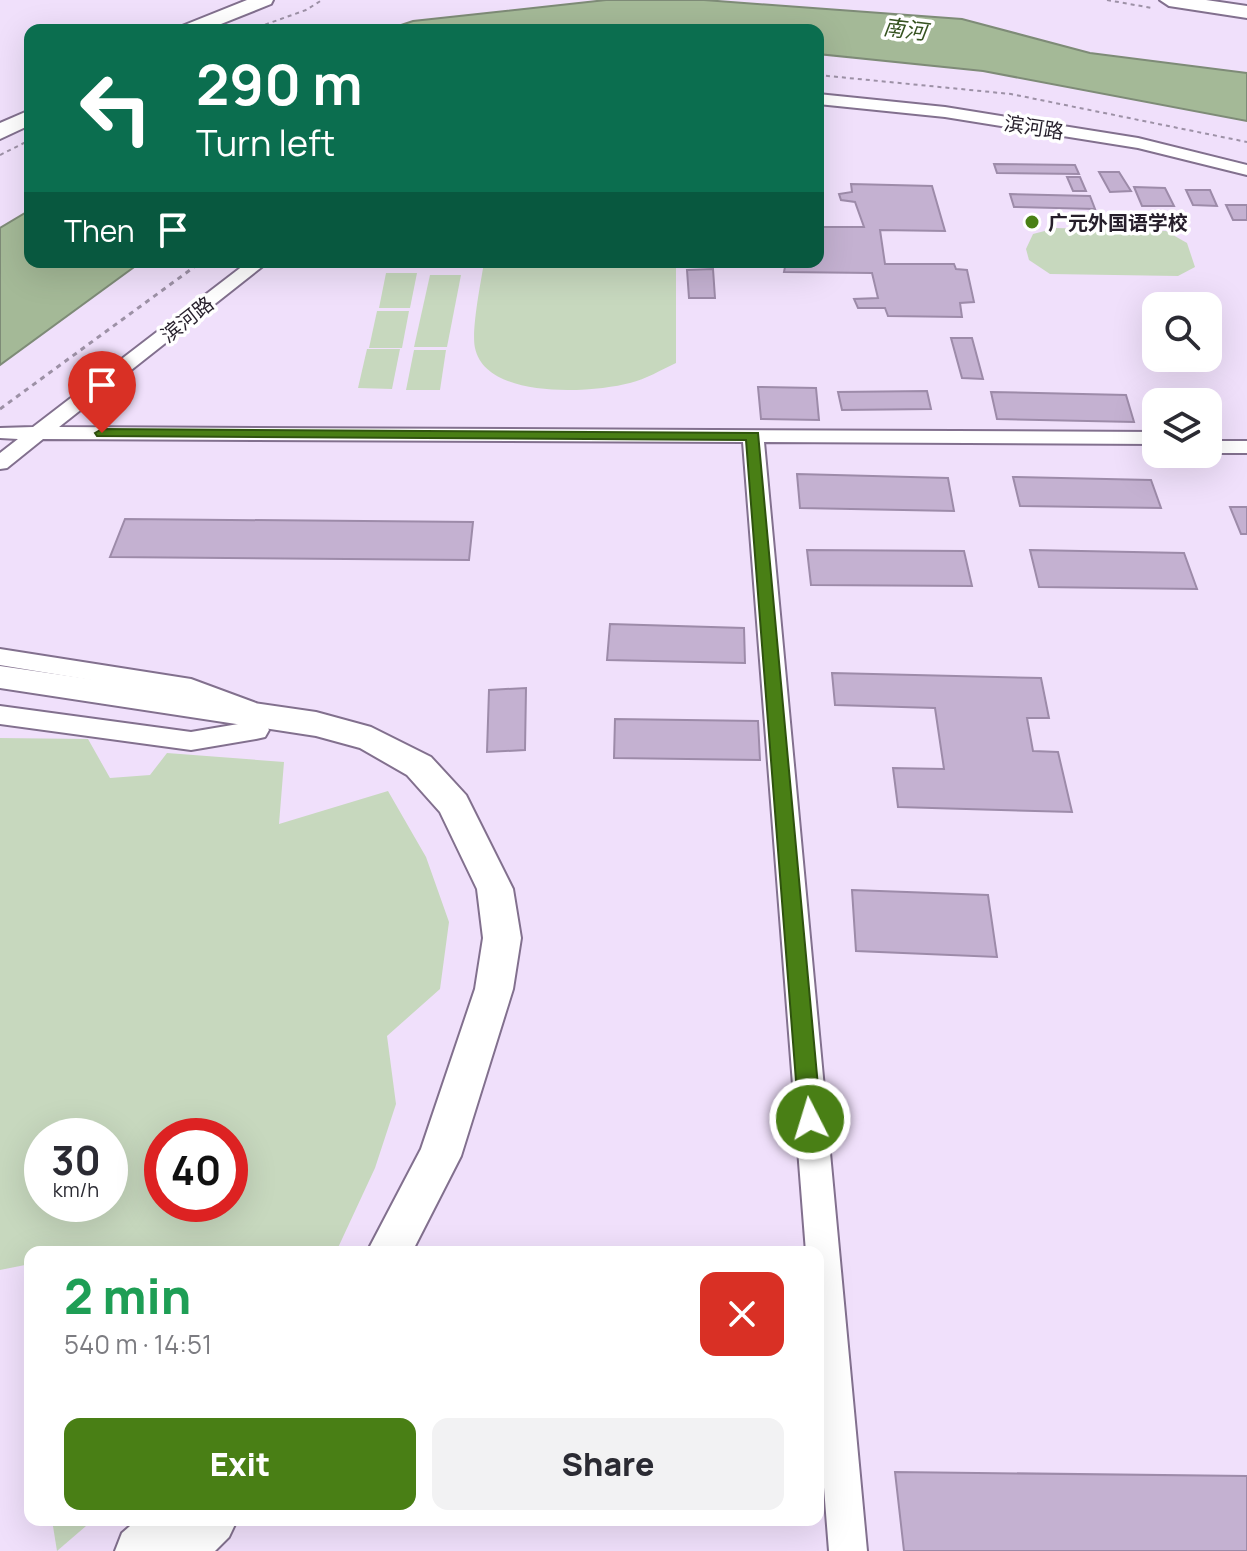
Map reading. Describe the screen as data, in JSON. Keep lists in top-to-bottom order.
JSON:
{
  "streets": {
    "street": ["滨河路"]
  },
  "water": ["南河"],
  "places": ["广元外国语学校"],
  "page": {
    "turn": ["290 m", "Turn left"],
    "then": "Then",
    "speed": "30 km/h",
    "limit": "40",
    "heading": ["2 min", "540 m · 14:51"],
    "buttons": ["Exit", "Share"]
  }
}
